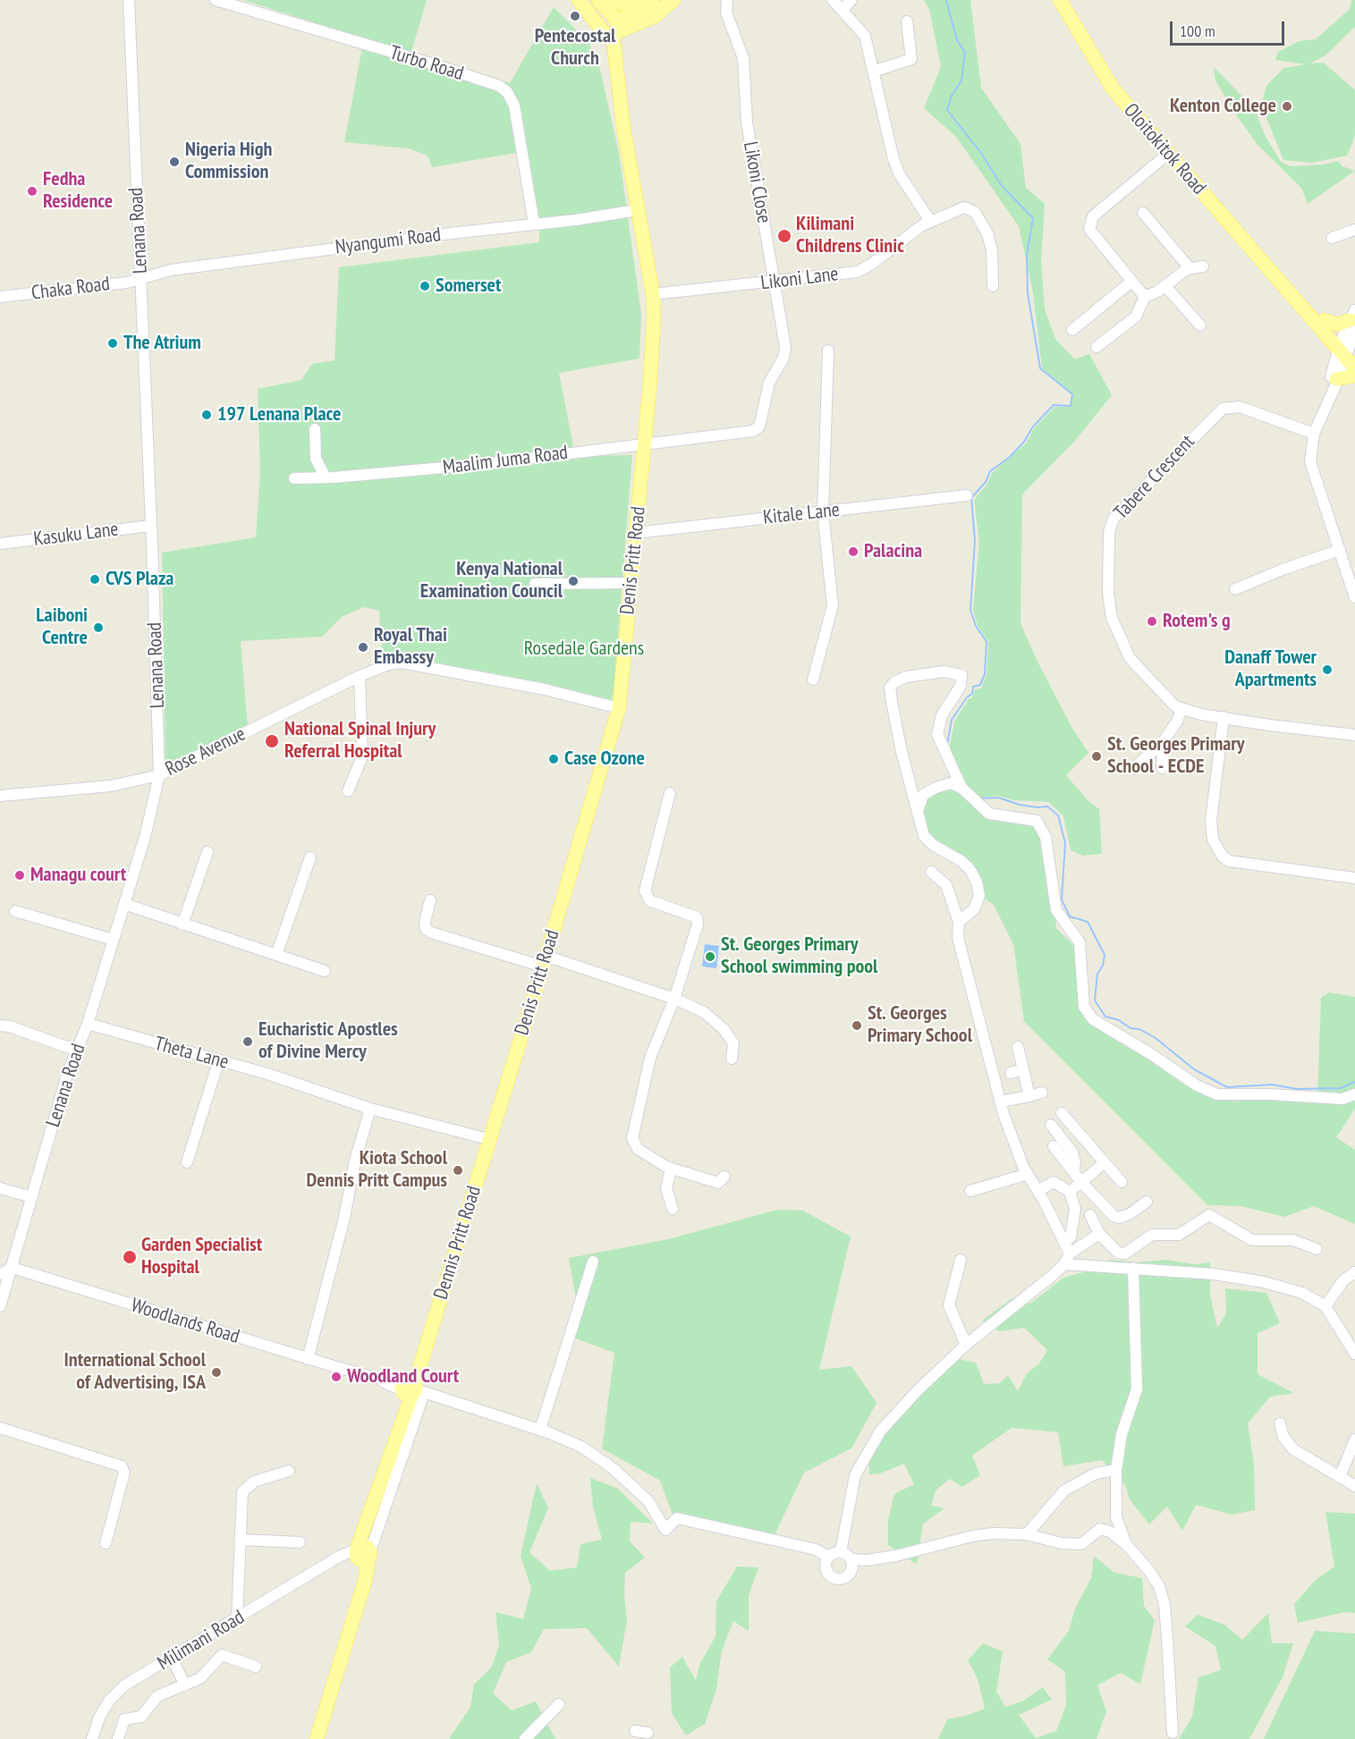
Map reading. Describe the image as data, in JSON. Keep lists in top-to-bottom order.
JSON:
{
  "streets": {
    "main road": ["Oloitokitok Road", "Denis Pritt Road", "Dennis Pritt Road"],
    "street": [
      "Turbo Road",
      "Likoni Close",
      "Lenana Road",
      "Nyangumi Road",
      "Likoni Lane",
      "Chaka Road",
      "Maalim Juma Road",
      "Tabere Crescent",
      "Kitale Lane",
      "Kasuku Lane",
      "Rose Avenue",
      "Theta Lane",
      "Woodlands Road",
      "Milimani Road"
    ]
  },
  "crossings": [
    ["Turbo Road", "Nyangumi Road"],
    ["Likoni Close", "Likoni Lane"],
    ["Likoni Close", "Maalim Juma Road"],
    ["Likoni Close", "Denis Pritt Road"],
    ["Lenana Road", "Nyangumi Road"],
    ["Lenana Road", "Chaka Road"],
    ["Lenana Road", "Kasuku Lane"],
    ["Lenana Road", "Rose Avenue"],
    ["Lenana Road", "Theta Lane"],
    ["Lenana Road", "Woodlands Road"],
    ["Nyangumi Road", "Chaka Road"],
    ["Nyangumi Road", "Denis Pritt Road"],
    ["Likoni Lane", "Denis Pritt Road"],
    ["Maalim Juma Road", "Denis Pritt Road"],
    ["Kitale Lane", "Denis Pritt Road"],
    ["Denis Pritt Road", "Rose Avenue"],
    ["Denis Pritt Road", "Dennis Pritt Road"],
    ["Dennis Pritt Road", "Woodlands Road"],
    ["Dennis Pritt Road", "Milimani Road"]
  ],
  "parks": ["Rosedale Gardens"],
  "places": [
    "Pentecostal Church",
    "Kenton College",
    "Nigeria High Commission",
    "Fedha Residence",
    "Kilimani Childrens Clinic",
    "Somerset",
    "The Atrium",
    "197 Lenana Place",
    "Palacina",
    "CVS Plaza",
    "Kenya National Examination Council",
    "Rotem's g",
    "Laiboni Centre",
    "Royal Thai Embassy",
    "Danaff Tower Apartments",
    "National Spinal Injury Referral Hospital",
    "St. Georges Primary School - ECDE",
    "Case Ozone",
    "Managu court",
    "St. Georges Primary School swimming pool",
    "St. Georges Primary School",
    "Eucharistic Apostles of Divine Mercy",
    "Kiota School Dennis Pritt Campus",
    "Garden Specialist Hospital",
    "International School of Advertising, ISA",
    "Woodland Court"
  ],
  "scale_bar": "100 m"
}
